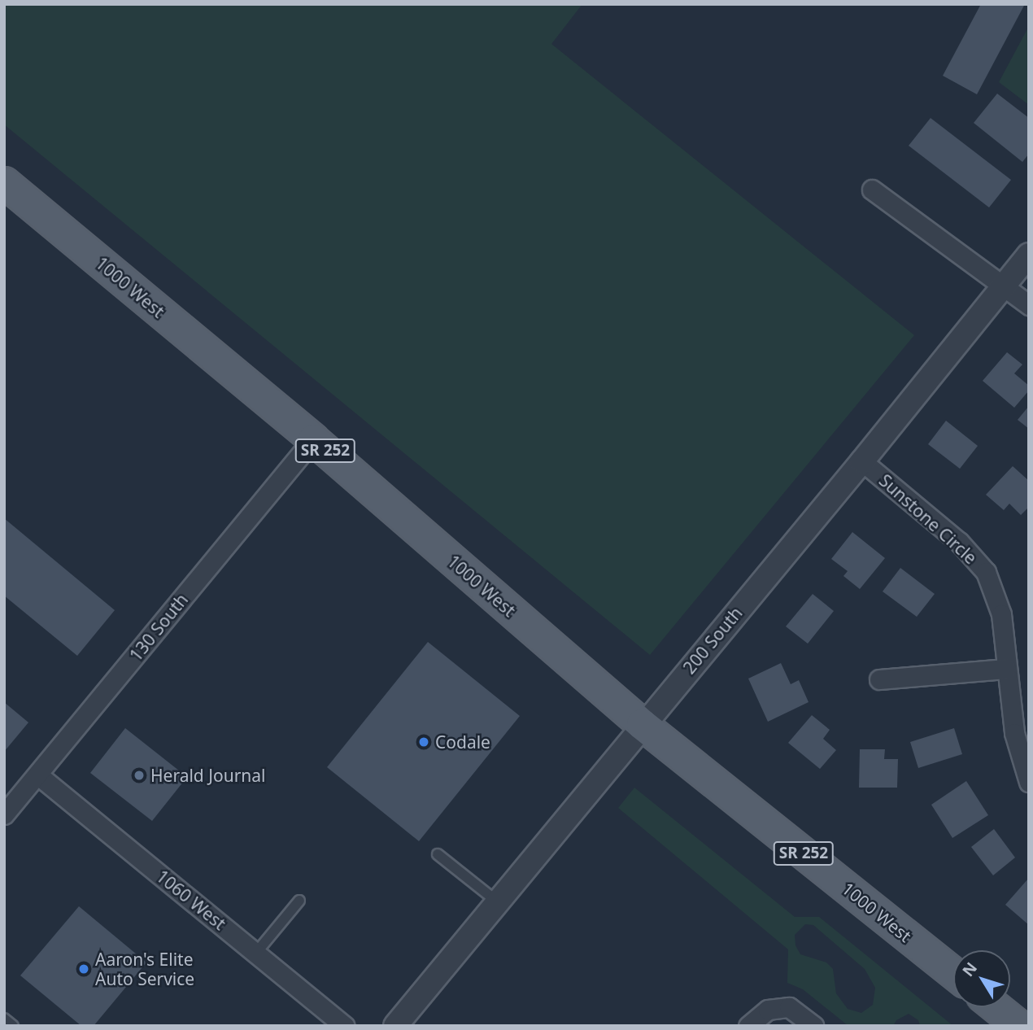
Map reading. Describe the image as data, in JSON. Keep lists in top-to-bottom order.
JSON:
{
  "streets": {
    "main road": ["1000 West", "SR 252"],
    "street": [
      "Sunstone Circle",
      "130 South",
      "200 South",
      "1060 West"
    ]
  },
  "crossings": [
    ["1000 West", "130 South"],
    ["1000 West", "200 South"],
    ["Sunstone Circle", "200 South"],
    ["130 South", "1060 West"]
  ],
  "places": ["Codale", "Herald Journal", "Aaron's Elite Auto Service"],
  "north": "top left"
}
